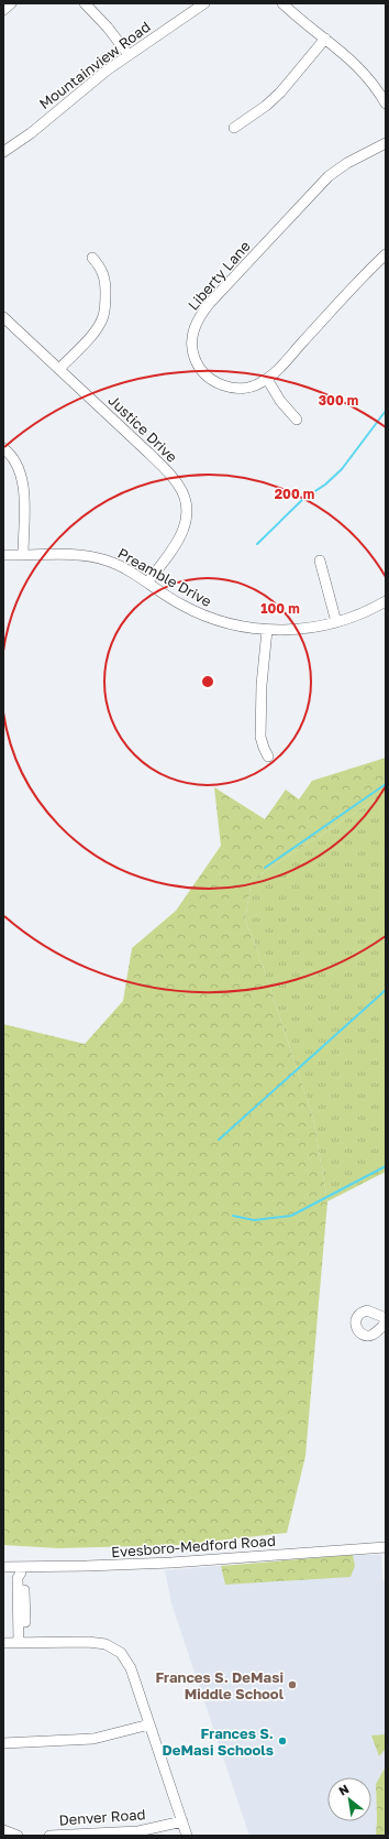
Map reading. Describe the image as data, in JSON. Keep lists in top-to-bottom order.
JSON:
{
  "streets": {
    "street": [
      "Mountainview Road",
      "Liberty Lane",
      "Justice Drive",
      "Preamble Drive",
      "Evesboro-Medford Road",
      "Denver Road"
    ]
  },
  "crossings": [
    ["Justice Drive", "Preamble Drive"]
  ],
  "places": ["Frances S. DeMasi Middle School", "Frances S. DeMasi Schools"],
  "north": "top left",
  "rings": ["300 m", "200 m", "100 m"]
}
